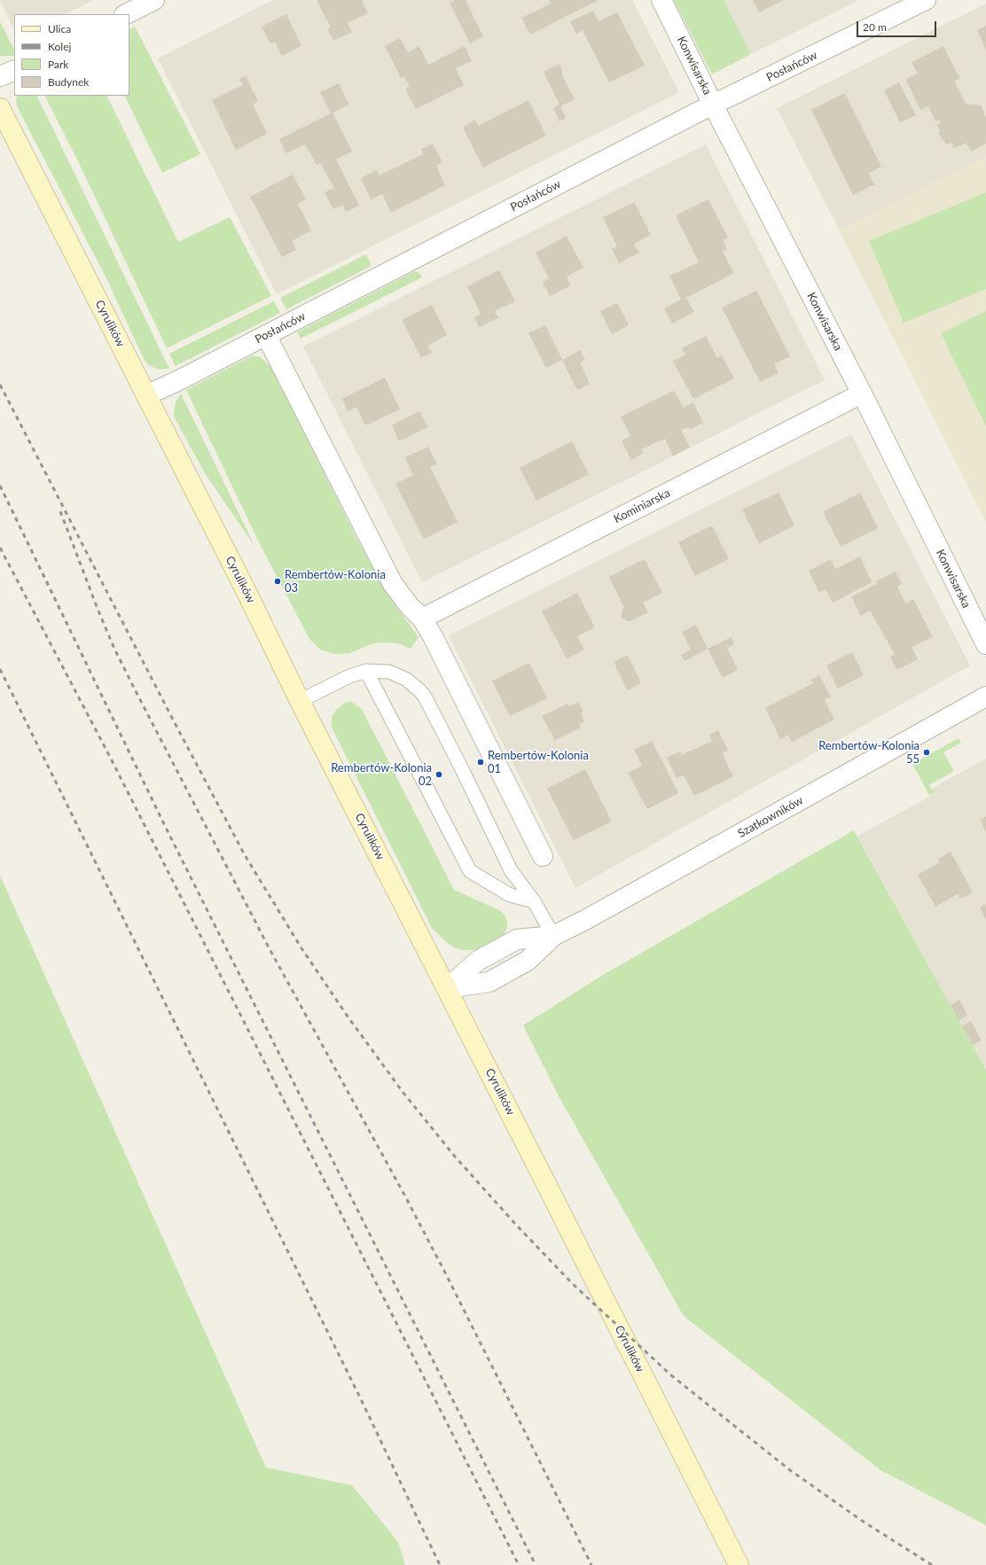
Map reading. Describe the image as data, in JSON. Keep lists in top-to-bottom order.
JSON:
{
  "streets": {
    "main road": ["Cyrulików"],
    "street": [
      "Konwisarska",
      "Posłańców",
      "Kominiarska",
      "Szatkowników"
    ]
  },
  "crossings": [
    ["Konwisarska", "Posłańców"],
    ["Konwisarska", "Kominiarska"],
    ["Posłańców", "Cyrulików"],
    ["Cyrulików", "Szatkowników"]
  ],
  "places": [
    "Rembertów-Kolonia 03",
    "Rembertów-Kolonia 55",
    "Rembertów-Kolonia 01",
    "Rembertów-Kolonia 02"
  ],
  "legend": [
    "Ulica",
    "Kolej",
    "Park",
    "Budynek"
  ],
  "scale_bar": "20 m"
}
